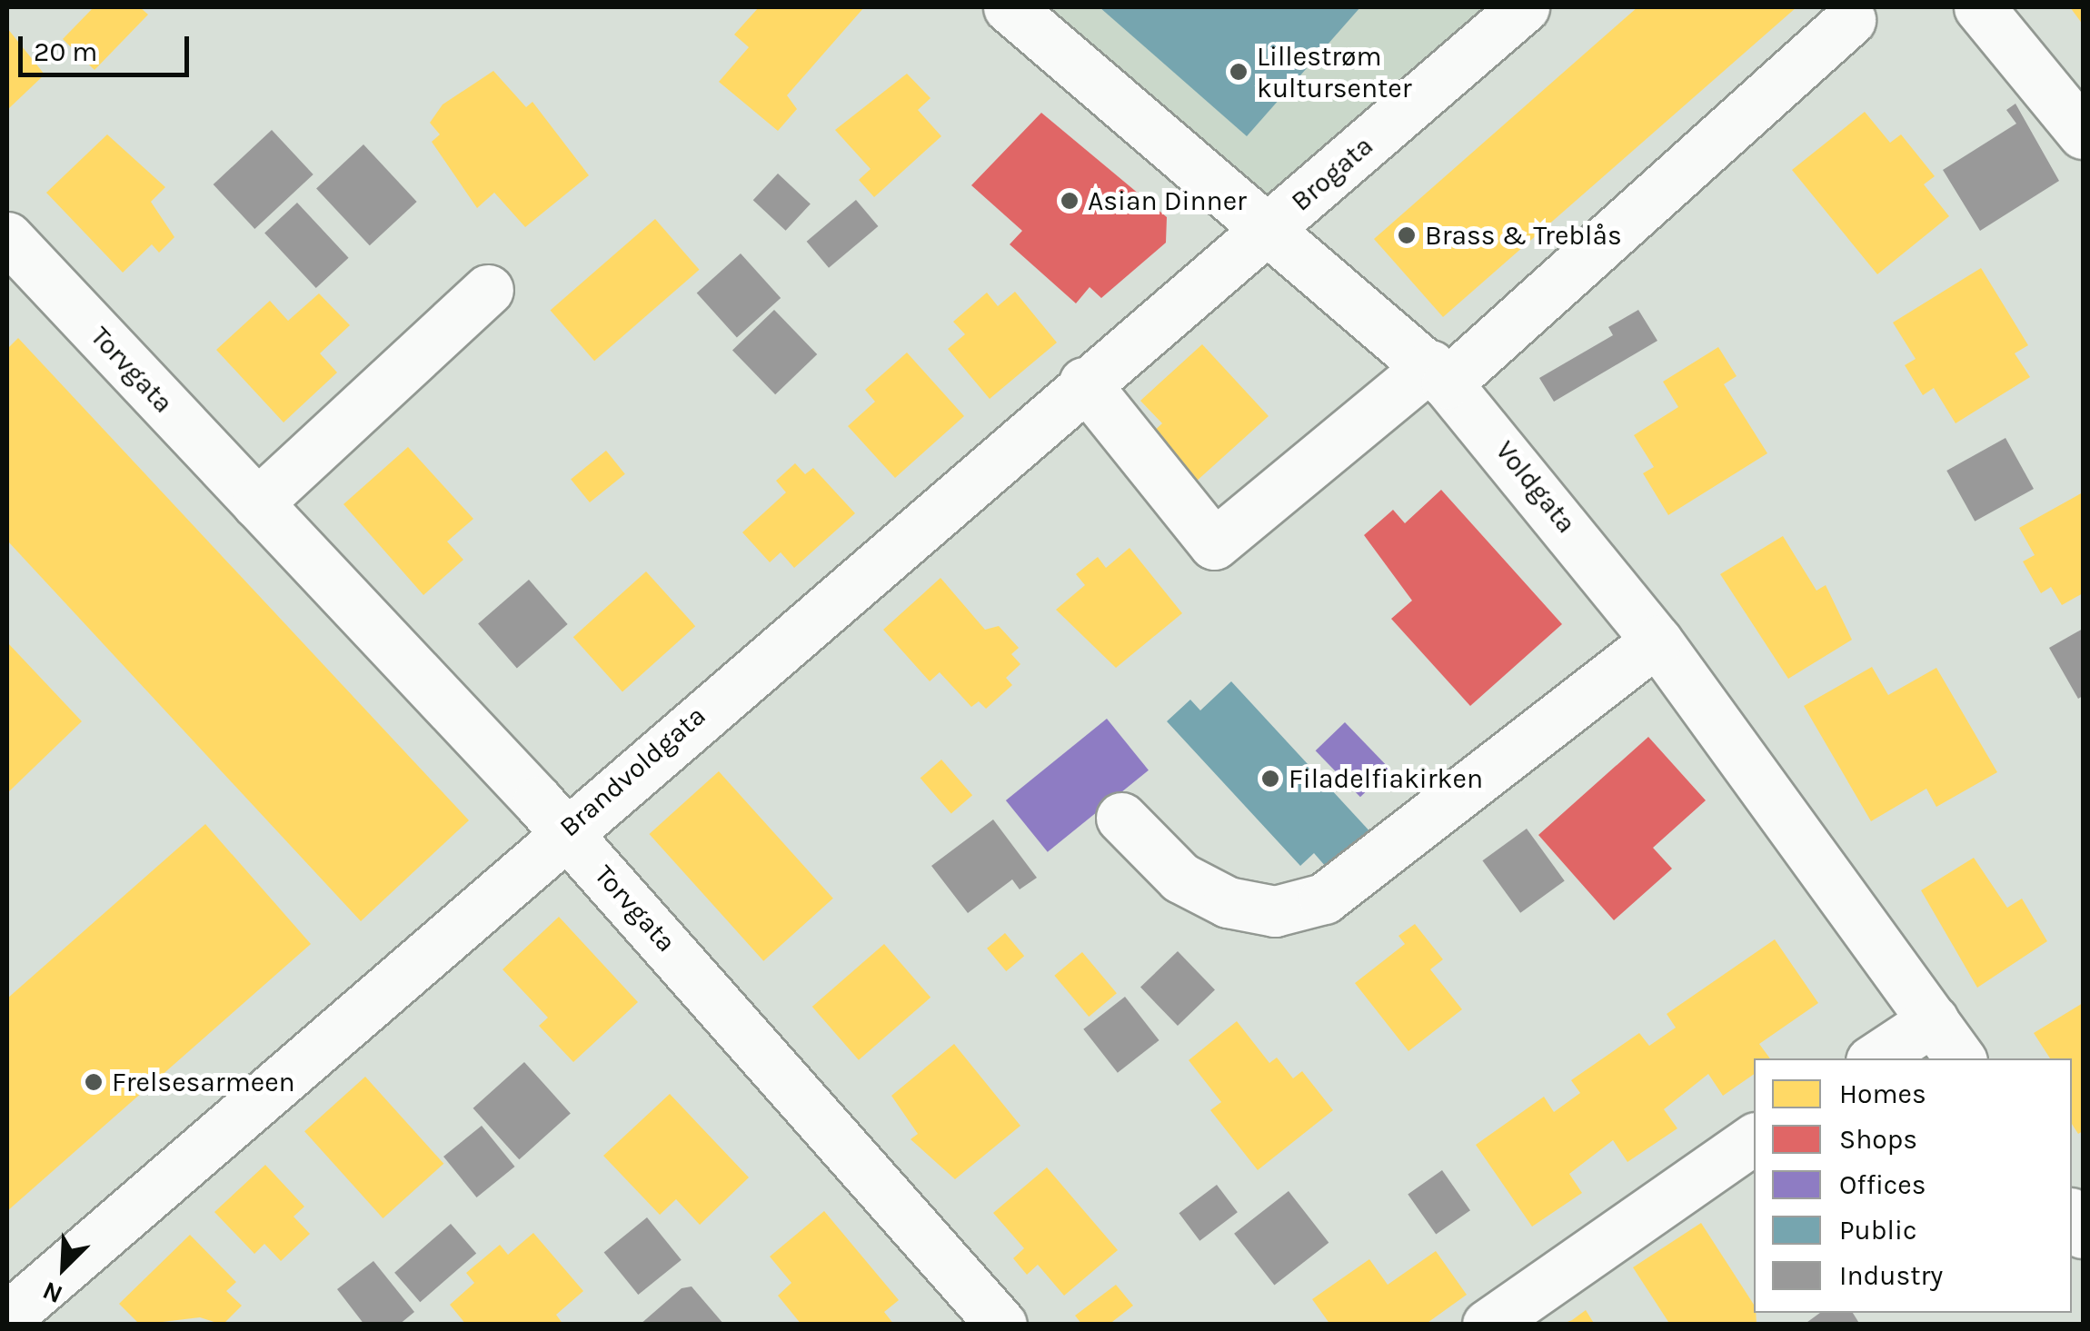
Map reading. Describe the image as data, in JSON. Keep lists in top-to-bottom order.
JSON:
{
  "streets": {
    "street": [
      "Brogata",
      "Torvgata",
      "Voldgata",
      "Brandvoldgata"
    ]
  },
  "crossings": [
    ["Brogata", "Voldgata"],
    ["Brogata", "Brandvoldgata"],
    ["Torvgata", "Brandvoldgata"],
    ["Voldgata", "Brandvoldgata"]
  ],
  "places": [
    "Lillestrøm kultursenter",
    "Asian Dinner",
    "Brass & Treblås",
    "Filadelfiakirken",
    "Frelsesarmeen"
  ],
  "legend": [
    "Homes",
    "Shops",
    "Offices",
    "Public",
    "Industry"
  ],
  "scale_bar": "20 m",
  "north": "bottom left"
}
